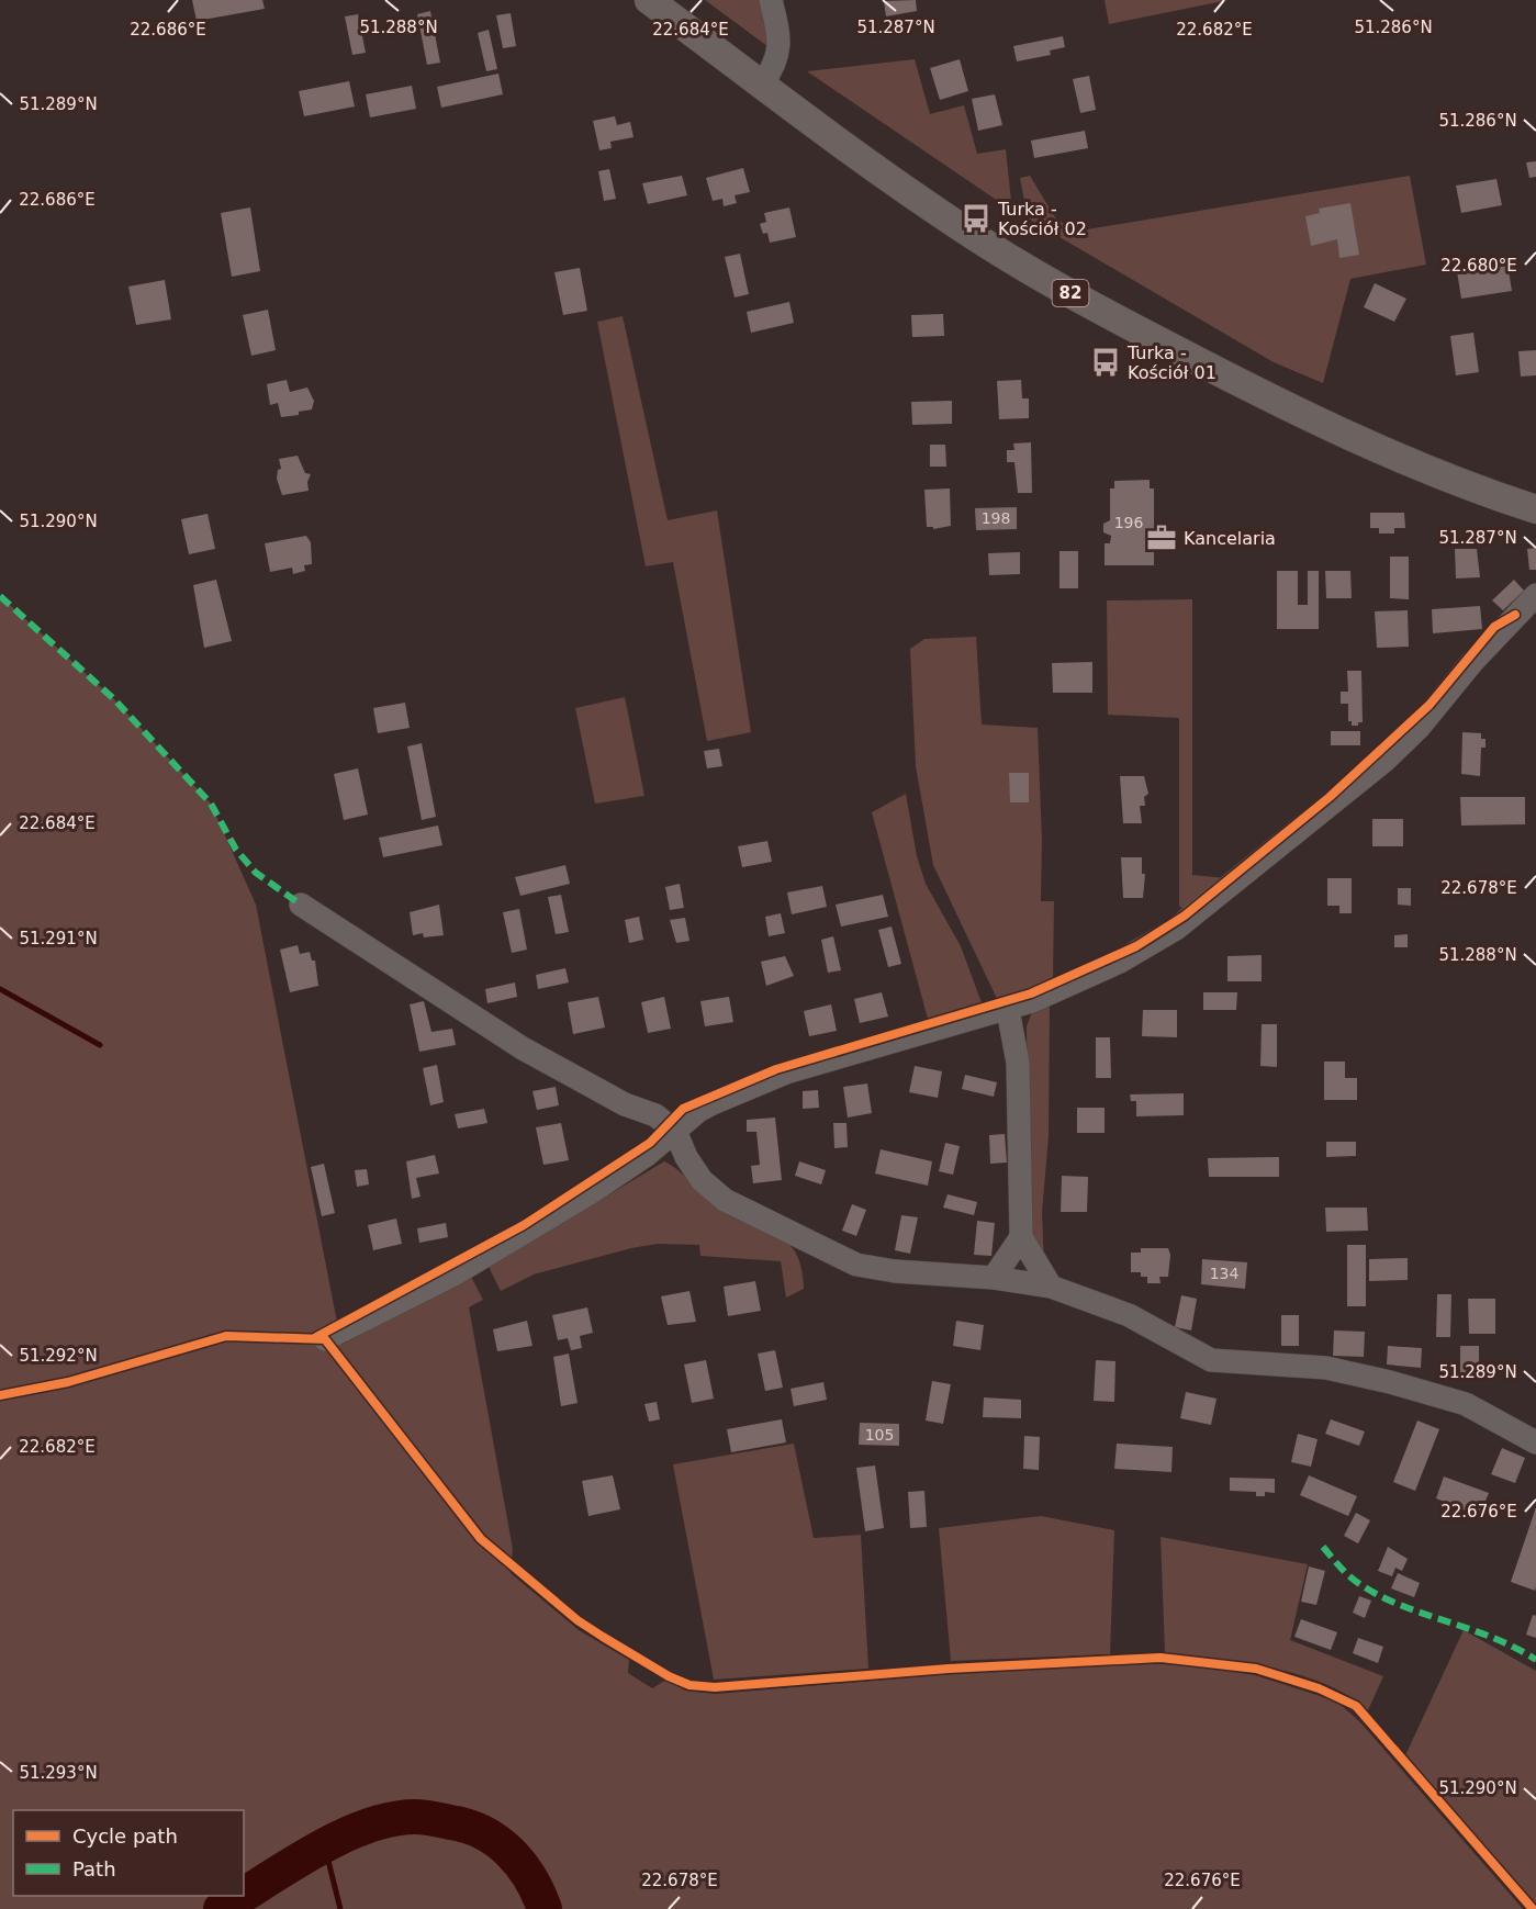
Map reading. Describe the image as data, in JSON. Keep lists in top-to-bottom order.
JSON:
{
  "streets": {
    "main road": ["82"]
  },
  "places": {
    "bus stop": ["Turka - Kościół 02", "Turka - Kościół 01"],
    "office": ["Kancelaria"]
  },
  "house_numbers": [
    "198",
    "196",
    "134",
    "105"
  ],
  "legend": ["Cycle path", "Path"],
  "coordinates": [
    "51.288°N",
    "51.287°N",
    "51.286°N",
    "22.686°E",
    "22.684°E",
    "22.682°E",
    "51.289°N",
    "22.680°E",
    "51.290°N",
    "22.678°E",
    "51.291°N",
    "51.292°N",
    "22.676°E",
    "51.293°N"
  ]
}
